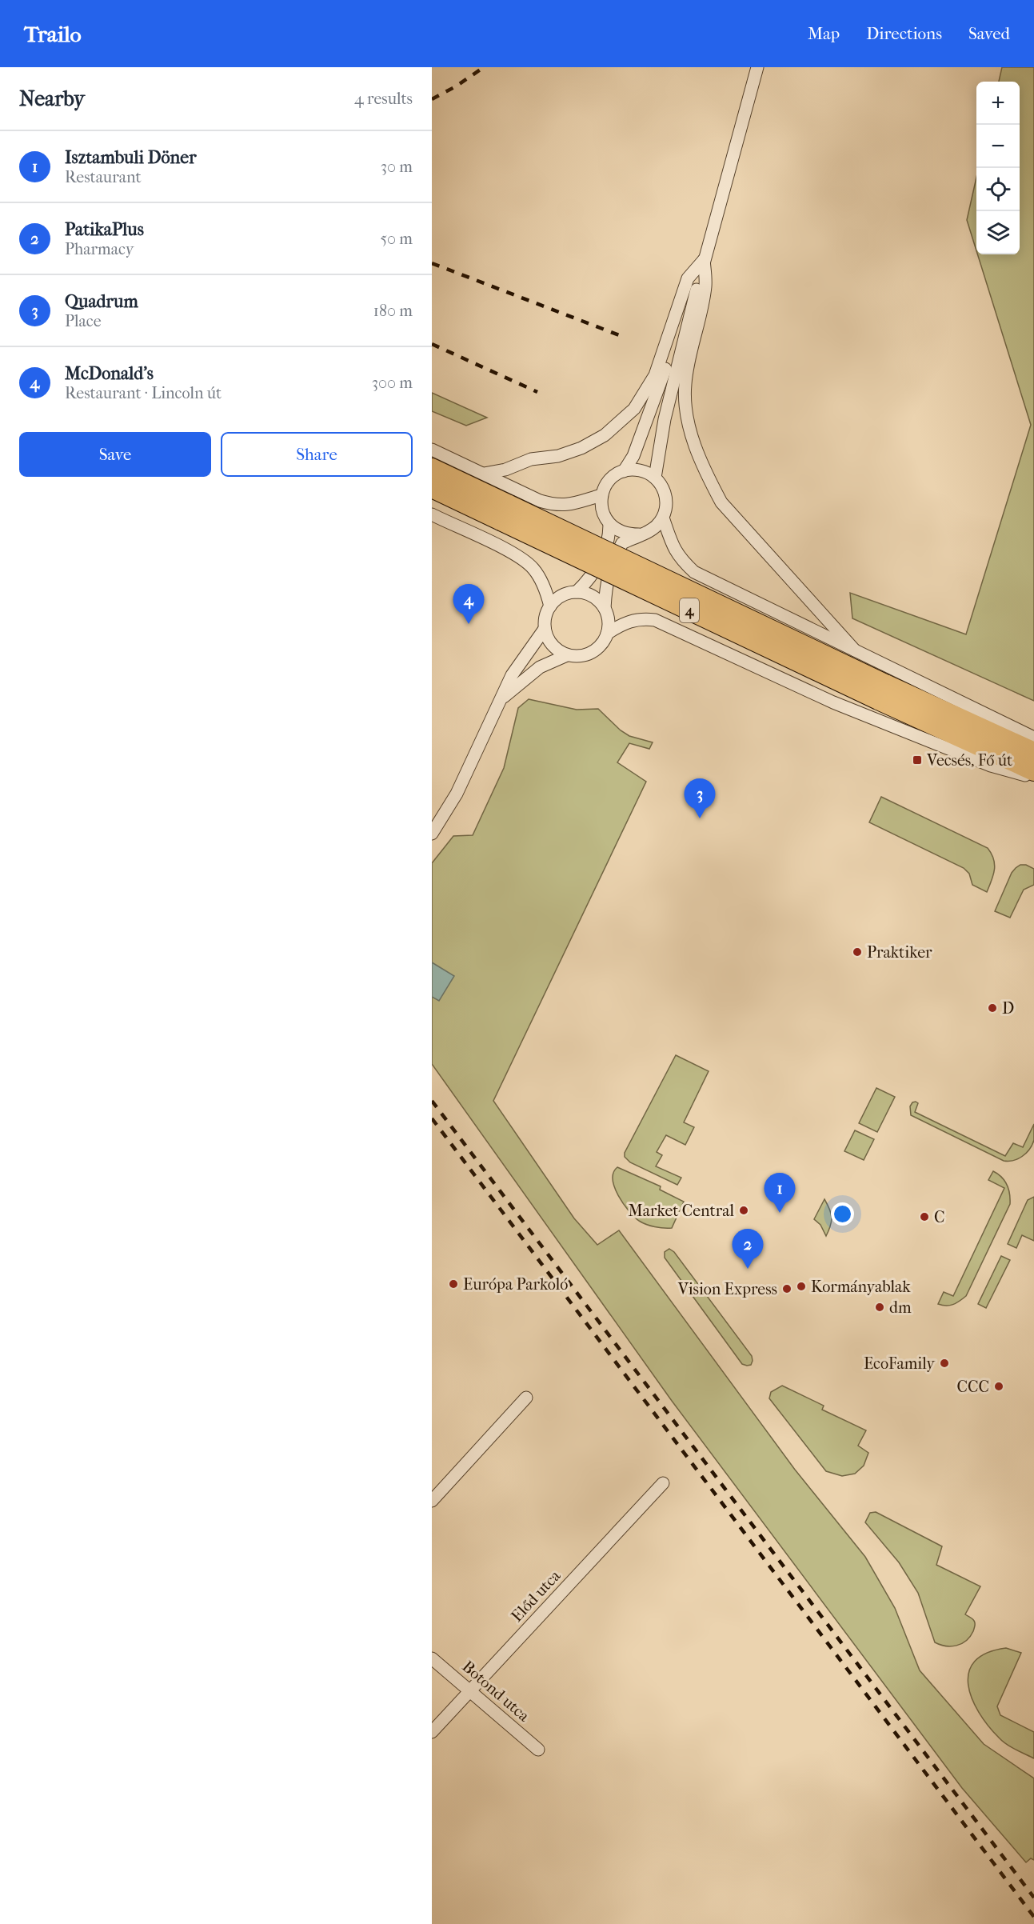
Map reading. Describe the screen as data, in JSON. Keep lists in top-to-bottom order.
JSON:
{
  "streets": {
    "main road": ["4"],
    "street": ["Előd utca", "Botond utca"]
  },
  "crossings": [
    ["Előd utca", "Botond utca"]
  ],
  "places": {
    "transit": ["Vecsés, Fő út"],
    "other": [
      "Praktiker",
      "D",
      "Market Central",
      "C",
      "Európa Parkoló",
      "Kormányablak",
      "Vision Express",
      "dm",
      "EcoFamily",
      "CCC"
    ]
  },
  "page": {
    "header": "Trailo",
    "nav": ["Map", "Directions", "Saved"],
    "heading": ["Nearby", "4 results"],
    "map_buttons": ["+", "−"],
    "list": [
      {
        "mark": "1",
        "name": "Isztambuli Döner",
        "note": "Restaurant",
        "value": "30 m"
      },
      {
        "mark": "2",
        "name": "PatikaPlus",
        "note": "Pharmacy",
        "value": "50 m"
      },
      {
        "mark": "3",
        "name": "Quadrum",
        "note": "Place",
        "value": "180 m"
      },
      {
        "mark": "4",
        "name": "McDonald's",
        "note": "Restaurant · Lincoln út",
        "value": "300 m"
      }
    ],
    "buttons": ["Save", "Share"],
    "pins": [
      "4",
      "3",
      "1",
      "2"
    ]
  }
}
